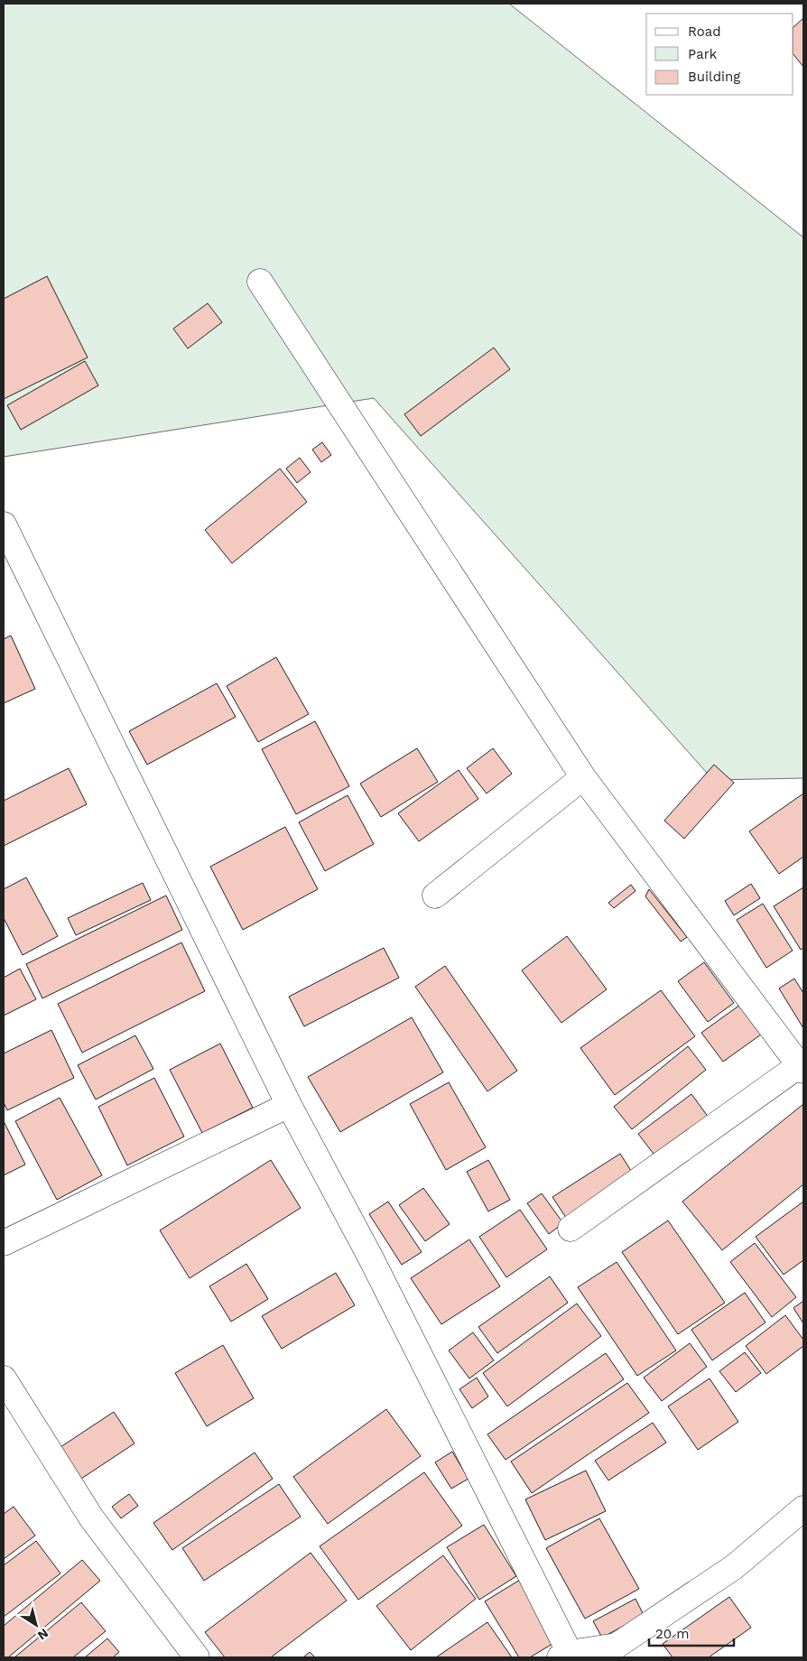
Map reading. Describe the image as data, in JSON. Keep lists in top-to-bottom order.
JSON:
{
  "legend": ["Road", "Park", "Building"],
  "scale_bar": "20 m",
  "north": "bottom right"
}
